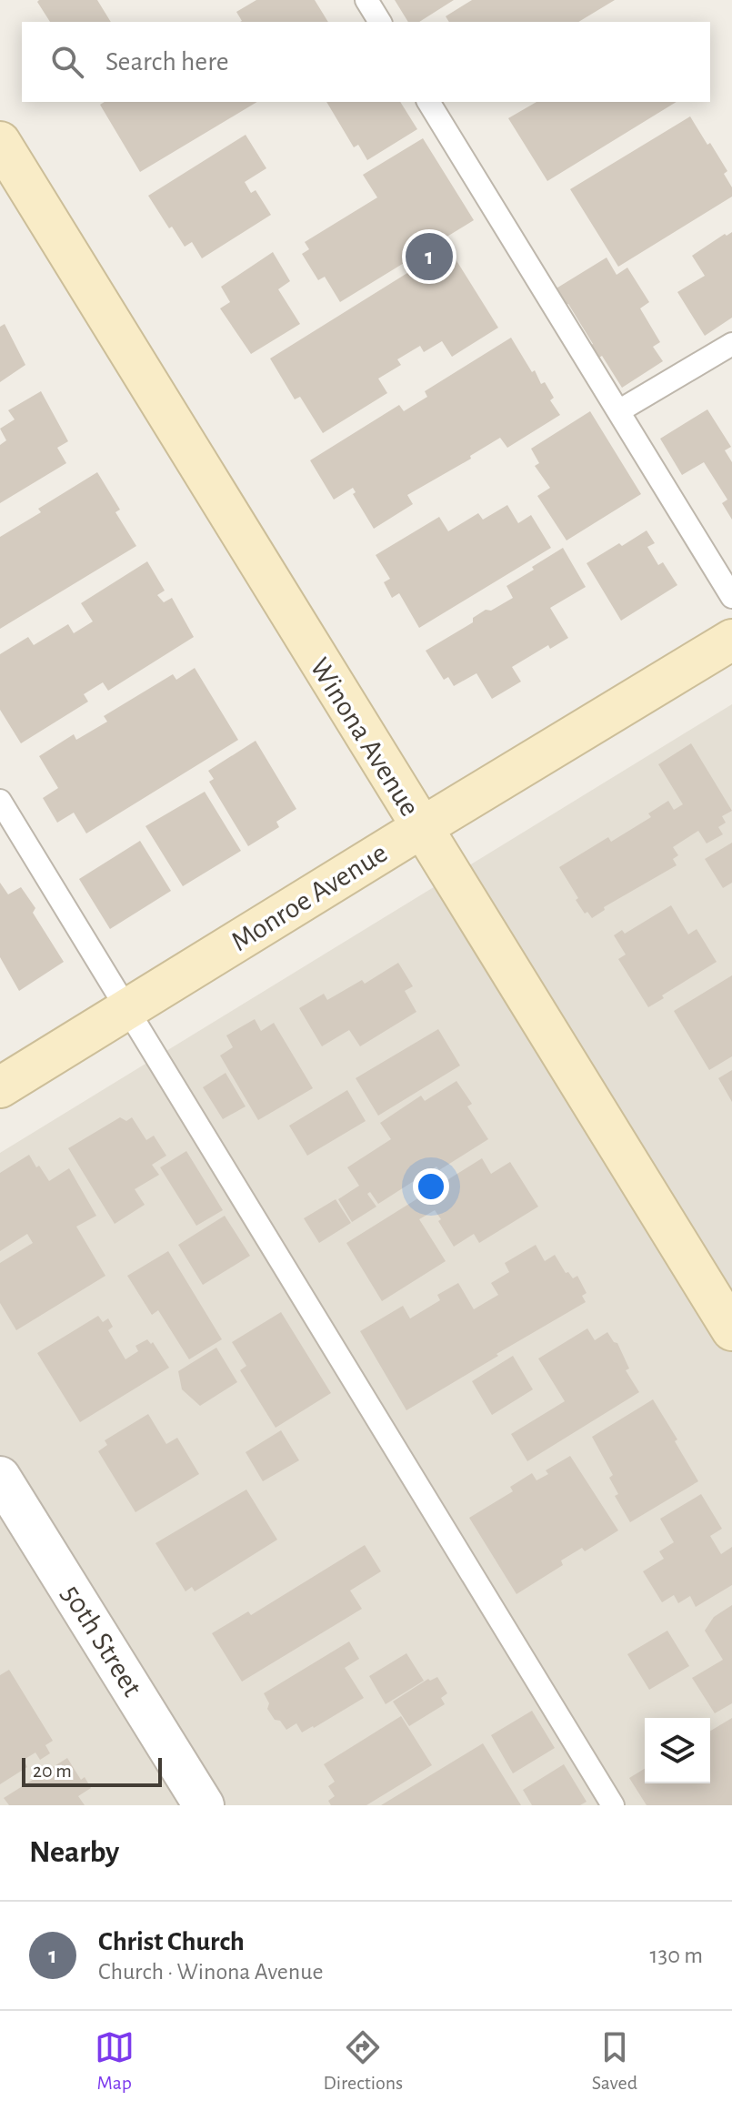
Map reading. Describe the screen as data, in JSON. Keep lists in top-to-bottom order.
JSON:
{
  "streets": {
    "street": ["Winona Avenue", "Monroe Avenue", "50th Street"]
  },
  "crossings": [
    ["Winona Avenue", "Monroe Avenue"]
  ],
  "scale_bar": "20 m",
  "page": {
    "search": "Search here",
    "pins": "1",
    "scale": "20 m",
    "heading": "Nearby",
    "list": [
      {
        "mark": "1",
        "name": "Christ Church",
        "note": "Church · Winona Avenue",
        "value": "130 m"
      }
    ],
    "nav": ["Map", "Directions", "Saved"]
  }
}
